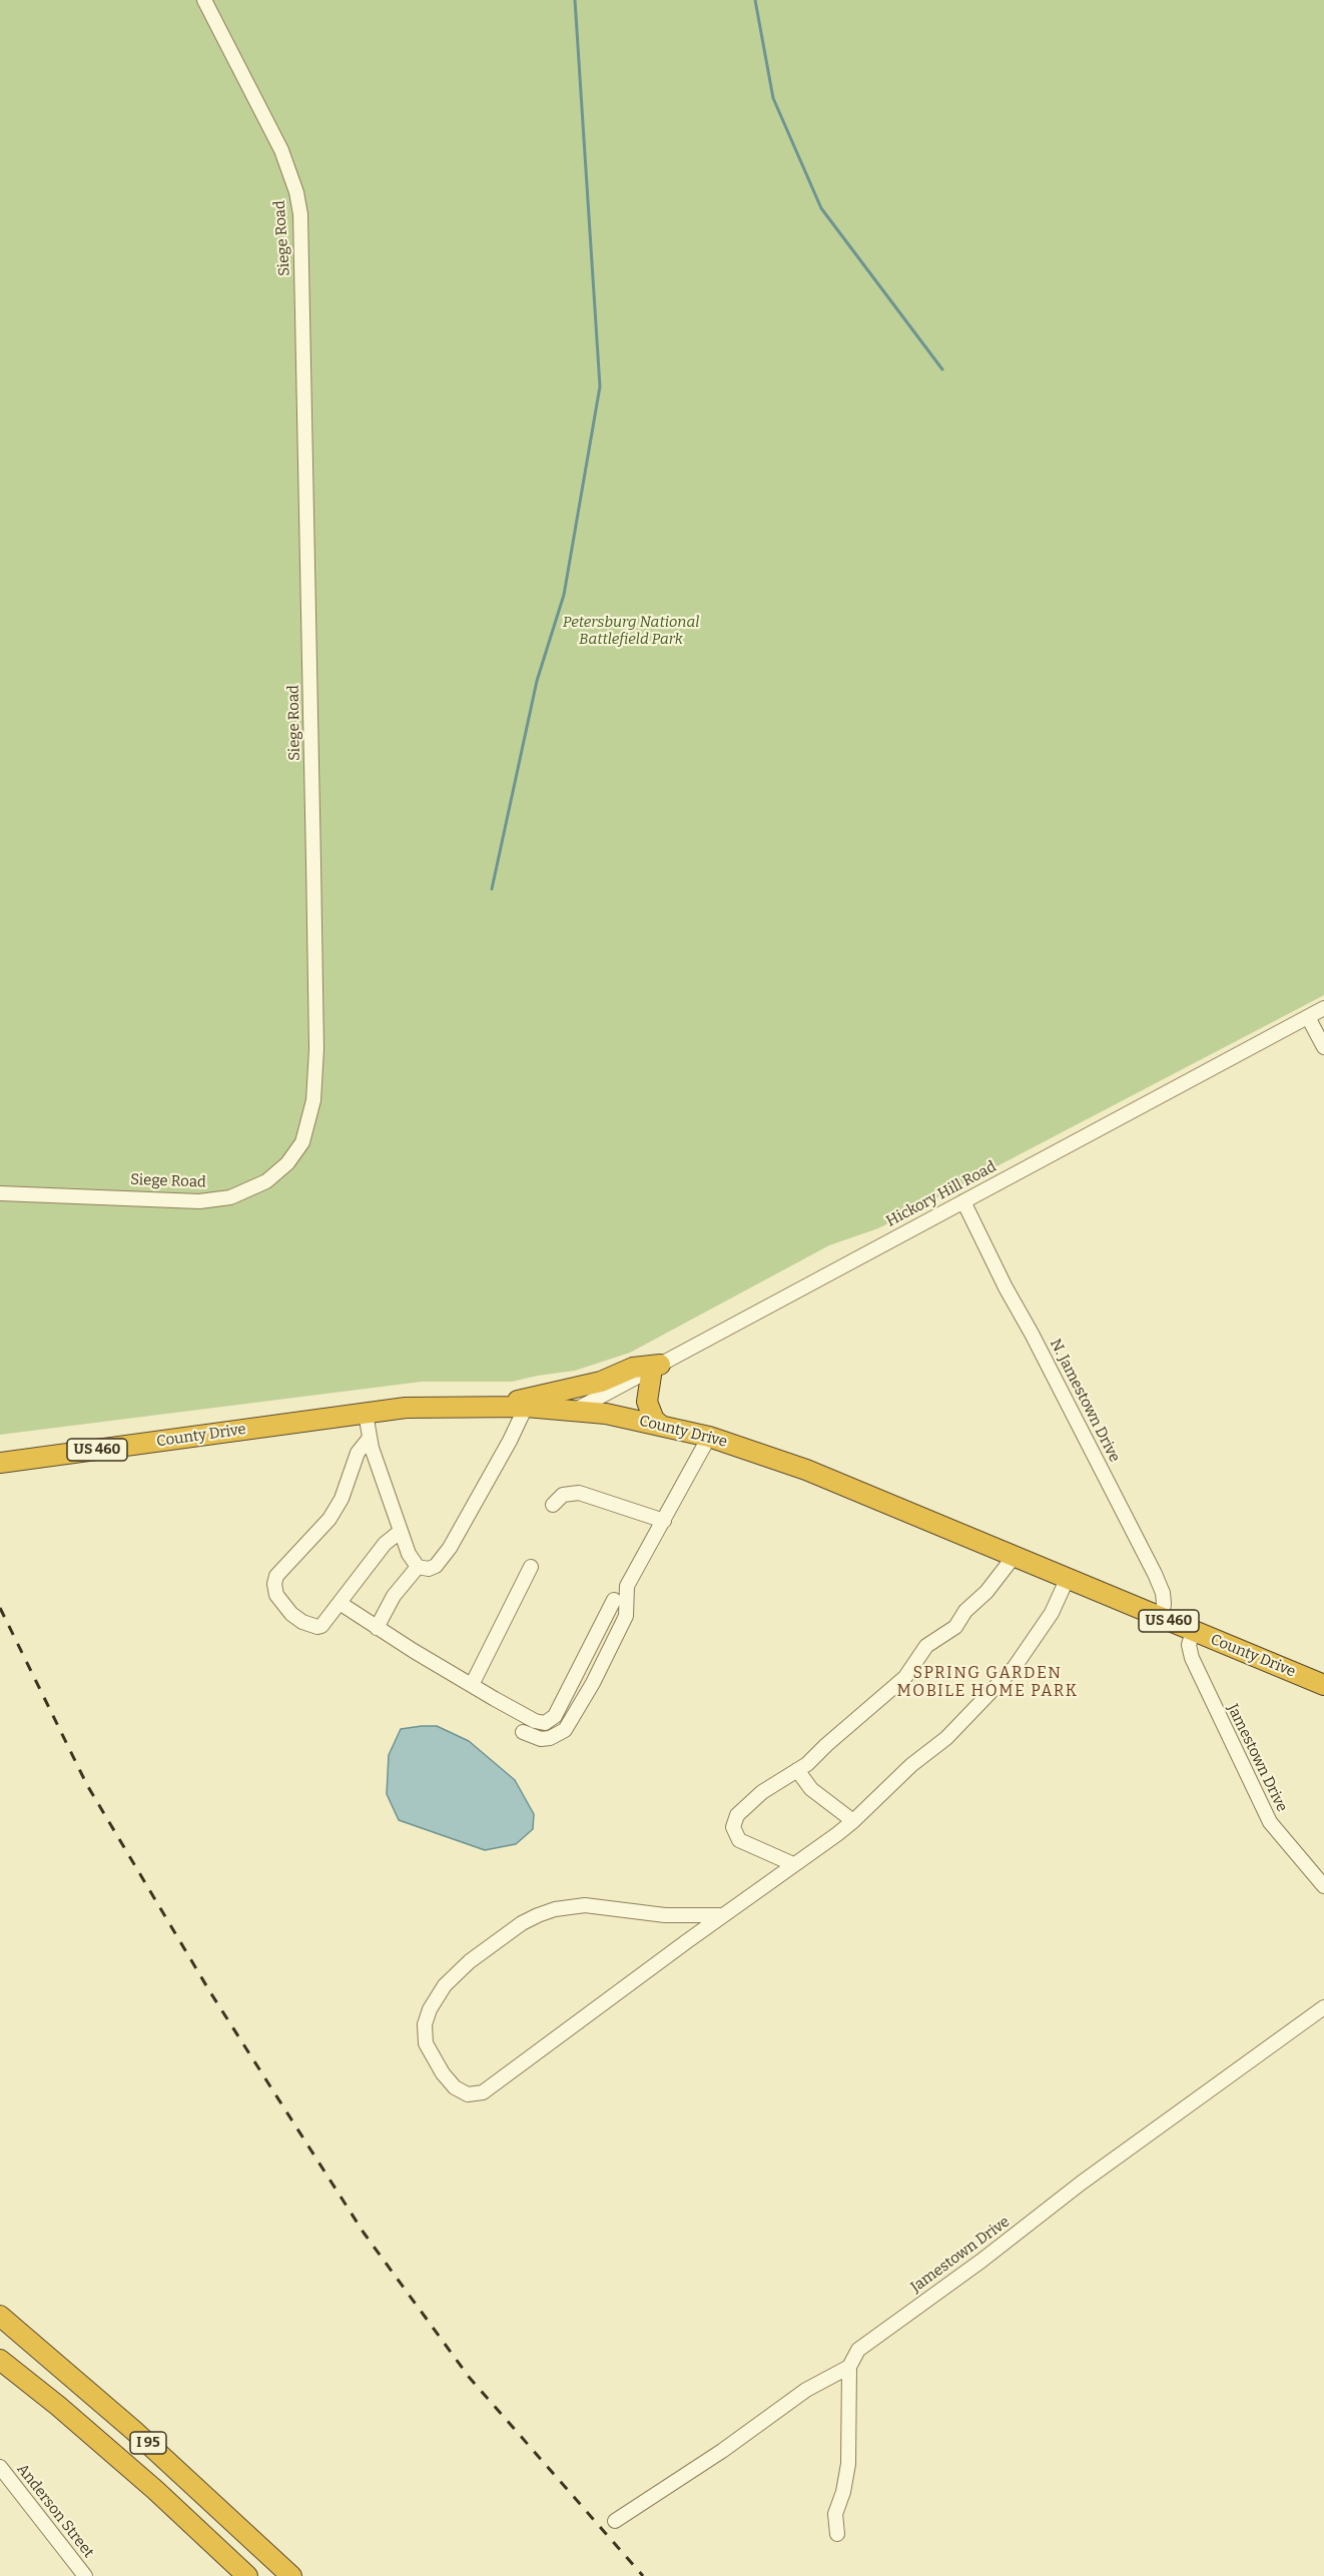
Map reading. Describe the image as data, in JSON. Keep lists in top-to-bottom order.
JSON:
{
  "streets": {
    "highway": ["County Drive", "US 460", "I 95"],
    "street": [
      "Siege Road",
      "Hickory Hill Road",
      "N. Jamestown Drive",
      "Jamestown Drive",
      "Anderson Street"
    ]
  },
  "crossings": [
    ["Hickory Hill Road", "N. Jamestown Drive"],
    ["Hickory Hill Road", "County Drive"],
    ["N. Jamestown Drive", "County Drive"],
    ["County Drive", "Jamestown Drive"]
  ],
  "districts": ["SPRING GARDEN MOBILE HOME PARK"],
  "parks": ["Petersburg National Battlefield Park"]
}
